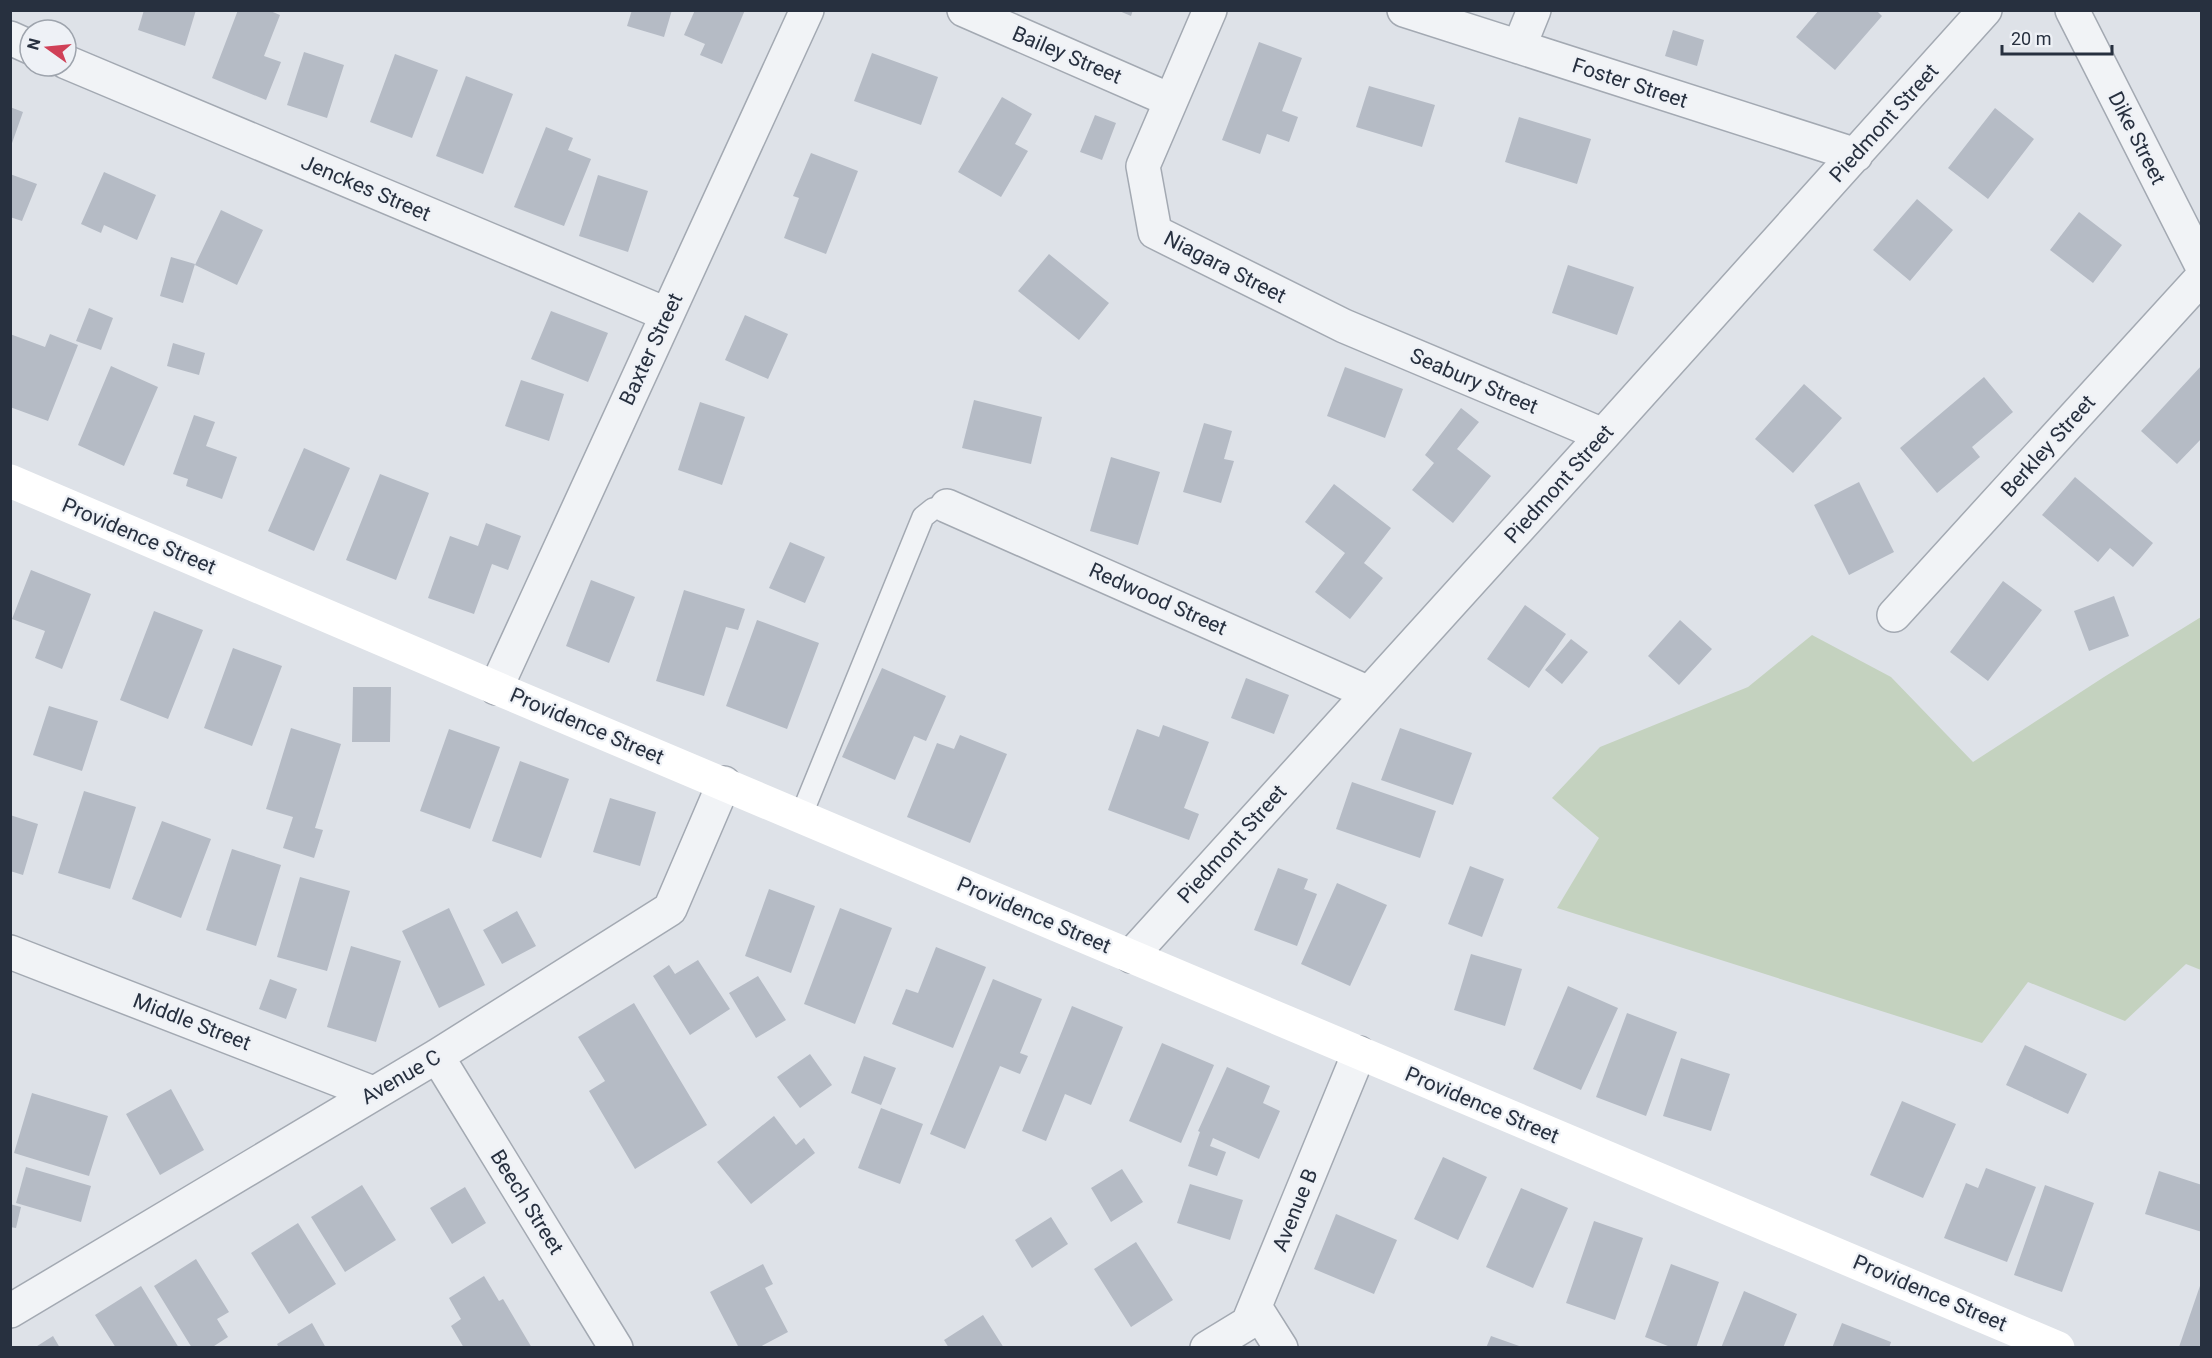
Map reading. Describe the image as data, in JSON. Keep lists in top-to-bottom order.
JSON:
{
  "streets": {
    "main road": ["Providence Street"],
    "street": [
      "Bailey Street",
      "Foster Street",
      "Piedmont Street",
      "Dike Street",
      "Jenckes Street",
      "Niagara Street",
      "Baxter Street",
      "Seabury Street",
      "Berkley Street",
      "Redwood Street",
      "Middle Street",
      "Avenue C",
      "Beech Street",
      "Avenue B"
    ]
  },
  "crossings": [
    ["Bailey Street", "Niagara Street"],
    ["Foster Street", "Piedmont Street"],
    ["Piedmont Street", "Seabury Street"],
    ["Piedmont Street", "Providence Street"],
    ["Piedmont Street", "Redwood Street"],
    ["Jenckes Street", "Baxter Street"],
    ["Niagara Street", "Seabury Street"],
    ["Baxter Street", "Providence Street"],
    ["Providence Street", "Avenue C"],
    ["Providence Street", "Avenue B"],
    ["Middle Street", "Avenue C"],
    ["Avenue C", "Beech Street"]
  ],
  "scale_bar": "20 m",
  "north": "left"
}
